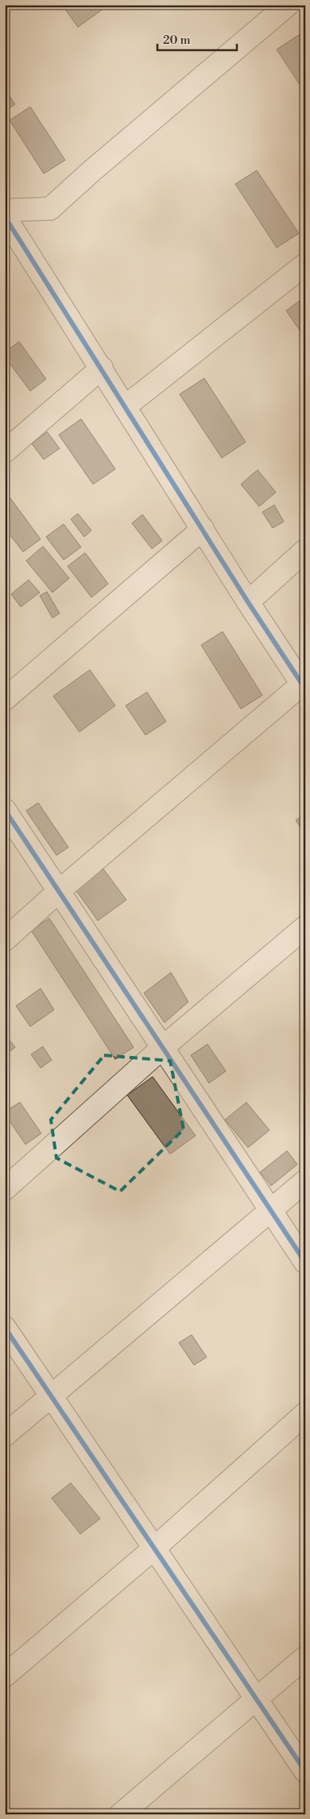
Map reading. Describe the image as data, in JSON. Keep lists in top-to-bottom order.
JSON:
{
  "scale_bar": "20 m"
}
